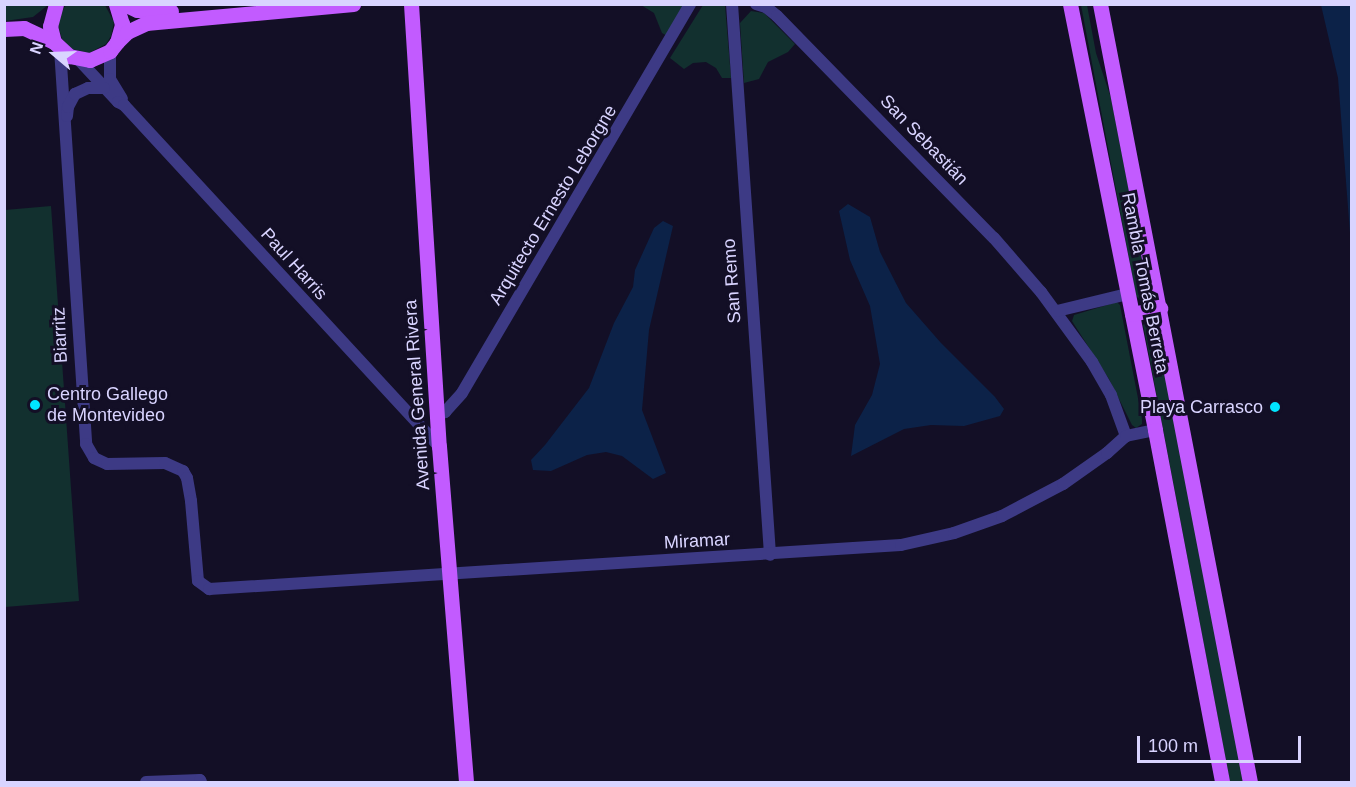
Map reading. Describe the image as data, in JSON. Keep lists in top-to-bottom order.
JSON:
{
  "streets": {
    "main road": ["Rambla Tomás Berreta", "Avenida General Rivera"],
    "street": [
      "San Sebastián",
      "Arquitecto Ernesto Leborgne",
      "Paul Harris",
      "San Remo",
      "Biarritz",
      "Miramar"
    ]
  },
  "crossings": [
    ["San Sebastián", "Miramar"],
    ["Arquitecto Ernesto Leborgne", "Avenida General Rivera"],
    ["Paul Harris", "Biarritz"],
    ["Paul Harris", "Avenida General Rivera"],
    ["San Remo", "Miramar"],
    ["Rambla Tomás Berreta", "Miramar"],
    ["Biarritz", "Miramar"],
    ["Avenida General Rivera", "Miramar"]
  ],
  "places": ["Centro Gallego de Montevideo", "Playa Carrasco"],
  "scale_bar": "100 m",
  "north": "left"
}
